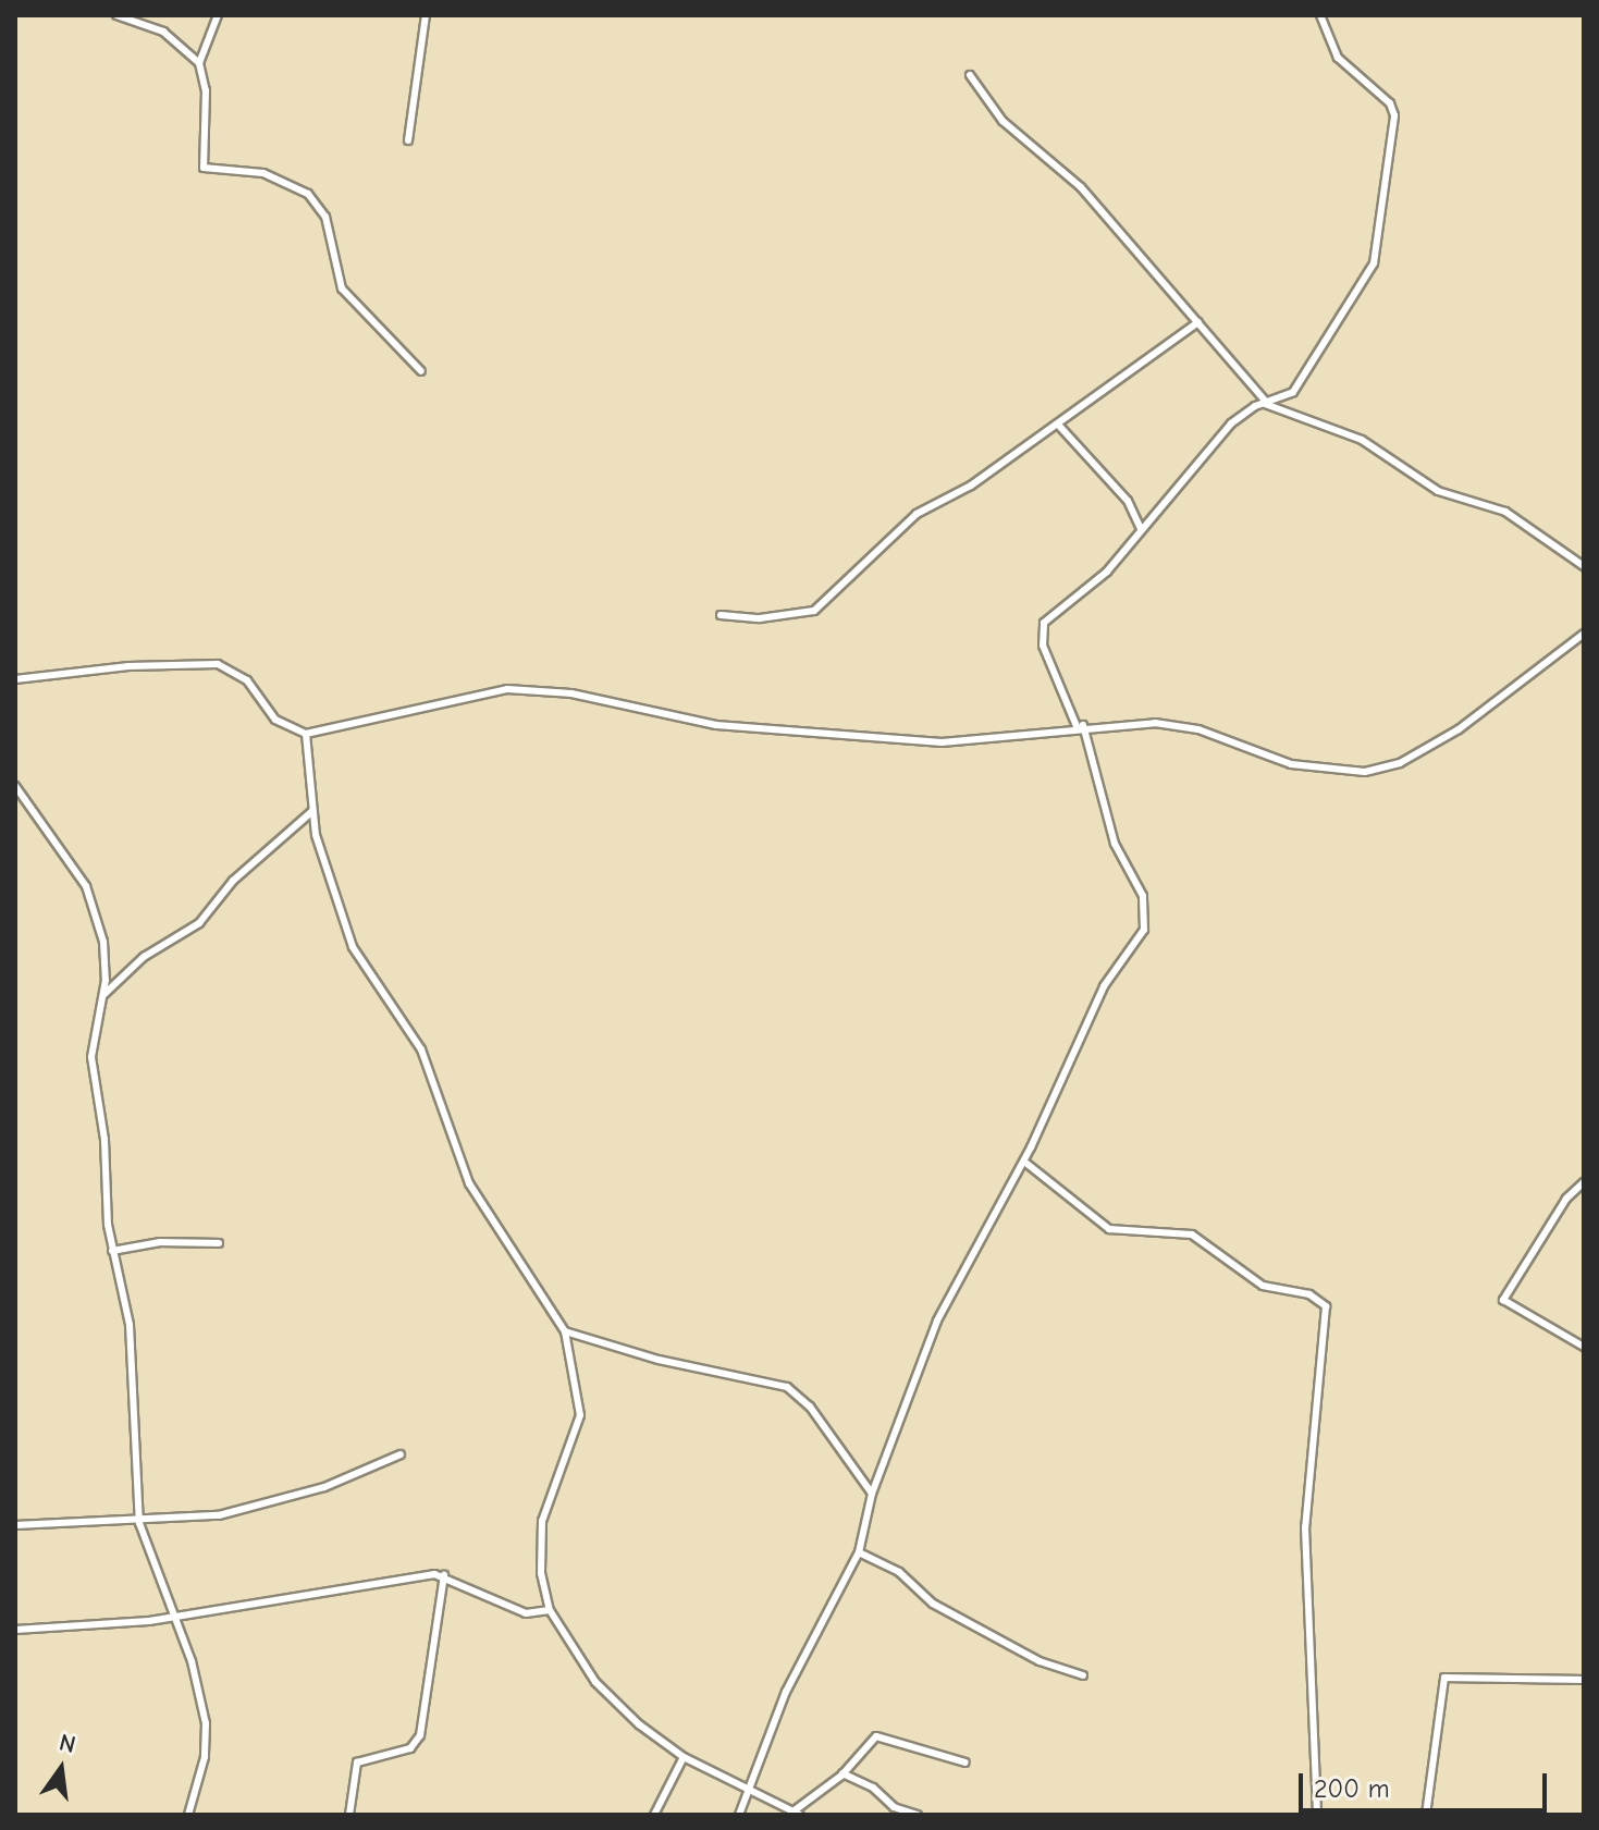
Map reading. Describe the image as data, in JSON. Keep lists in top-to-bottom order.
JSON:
{
  "scale_bar": "200 m",
  "north": "top"
}
